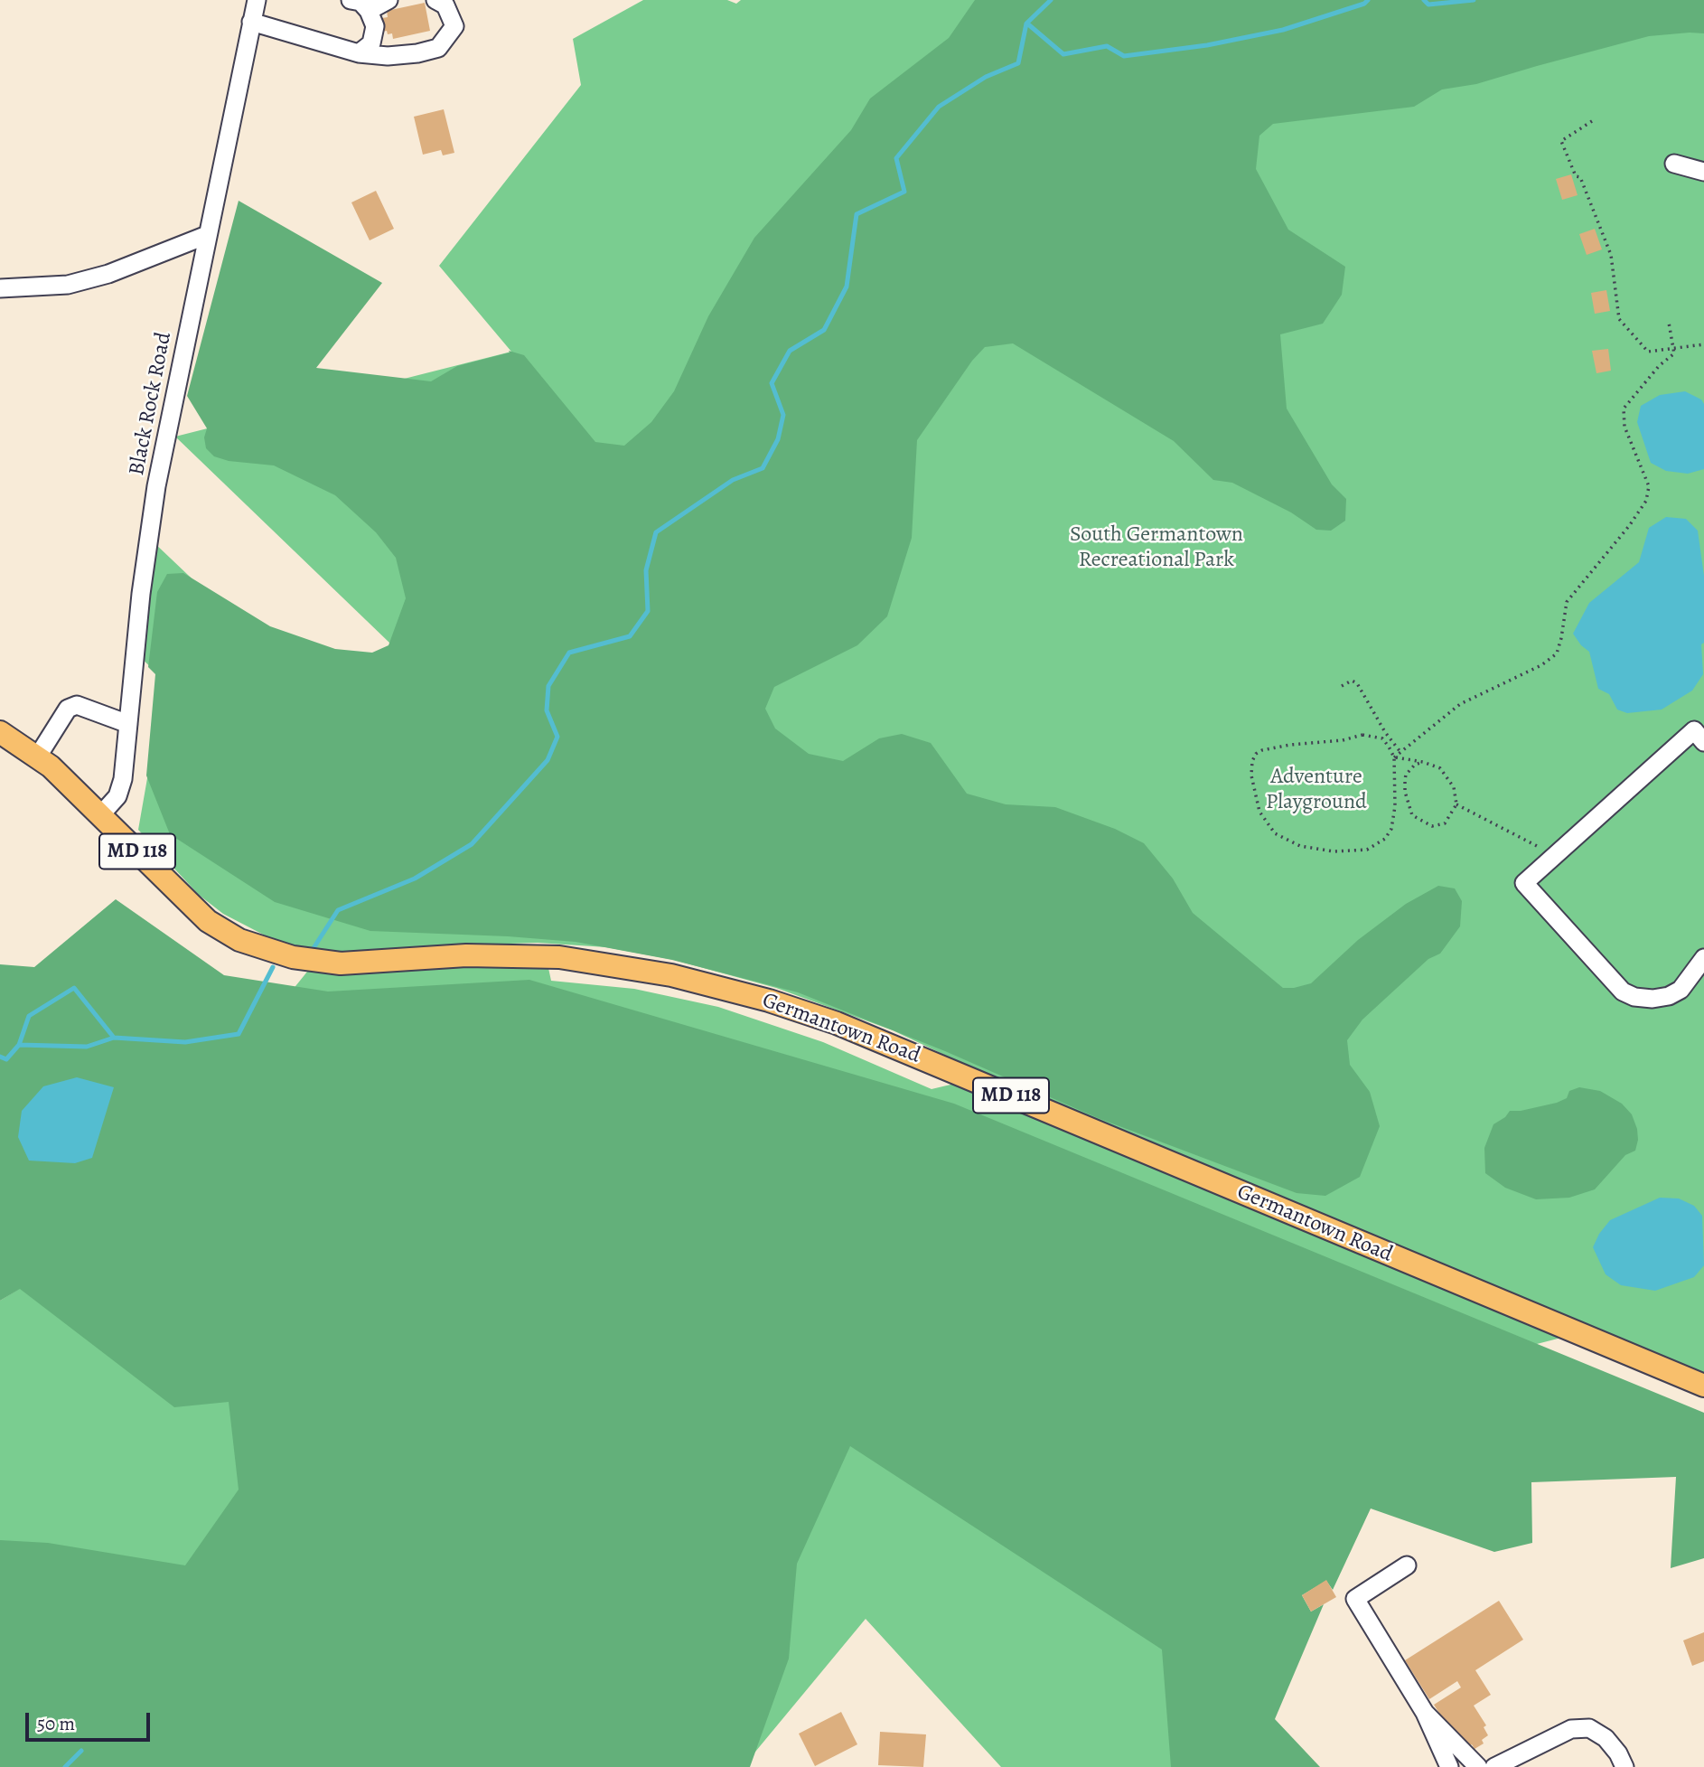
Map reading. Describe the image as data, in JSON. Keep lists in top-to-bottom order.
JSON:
{
  "streets": {
    "main road": ["MD 118", "Germantown Road"],
    "street": ["Black Rock Road"]
  },
  "crossings": [
    ["Black Rock Road", "Germantown Road"]
  ],
  "parks": ["South Germantown Recreational Park", "Adventure Playground"],
  "scale_bar": "50 m"
}
